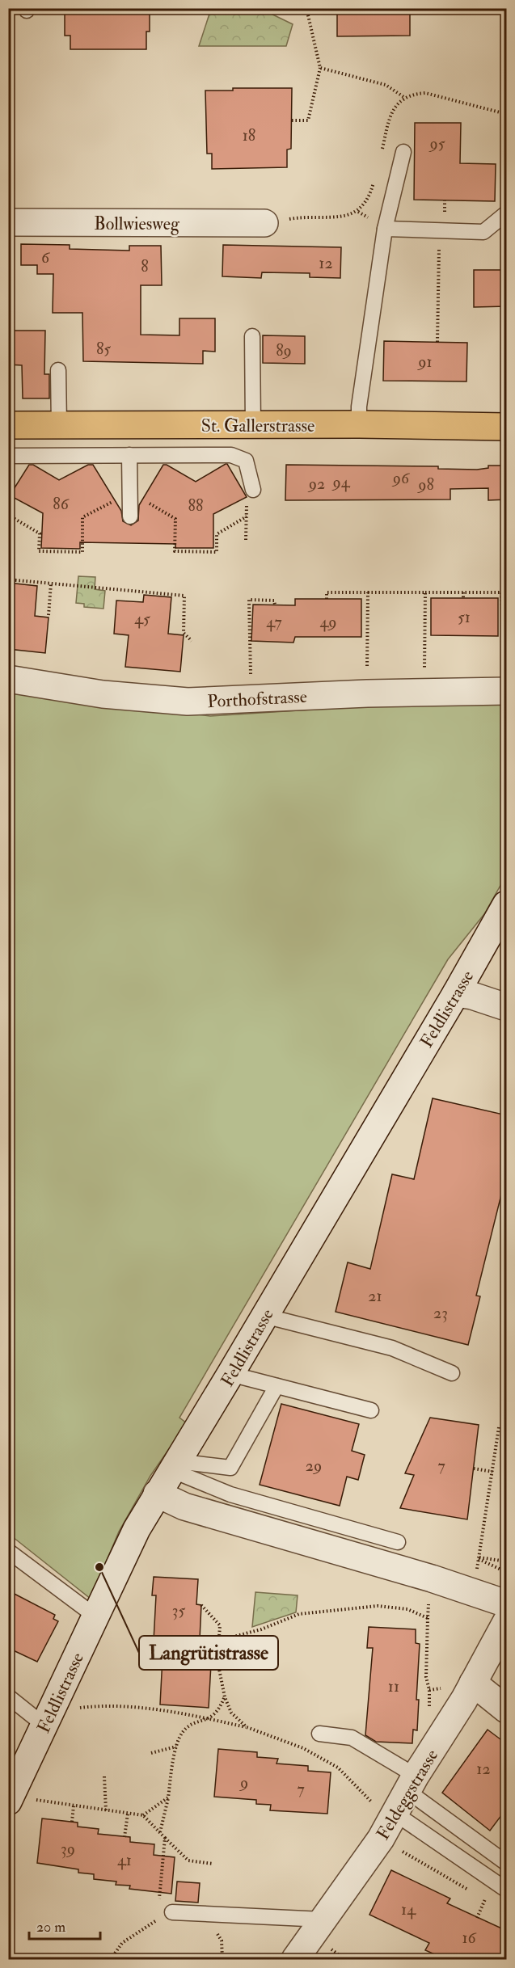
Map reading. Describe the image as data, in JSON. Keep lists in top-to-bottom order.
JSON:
{
  "streets": {
    "main road": ["St. Gallerstrasse"],
    "street": [
      "Bollwiesweg",
      "Porthofstrasse",
      "Feldlistrasse",
      "Feldeggstrasse"
    ]
  },
  "places": ["Langrütistrasse"],
  "house_numbers": [
    "18",
    "95",
    "6",
    "12",
    "8",
    "85",
    "89",
    "91",
    "96",
    "94",
    "92",
    "98",
    "86",
    "88",
    "51",
    "45",
    "47",
    "49",
    "21",
    "23",
    "29",
    "7",
    "35",
    "11",
    "12",
    "9",
    "7",
    "39",
    "41",
    "14",
    "16"
  ],
  "scale_bar": "20 m"
}
